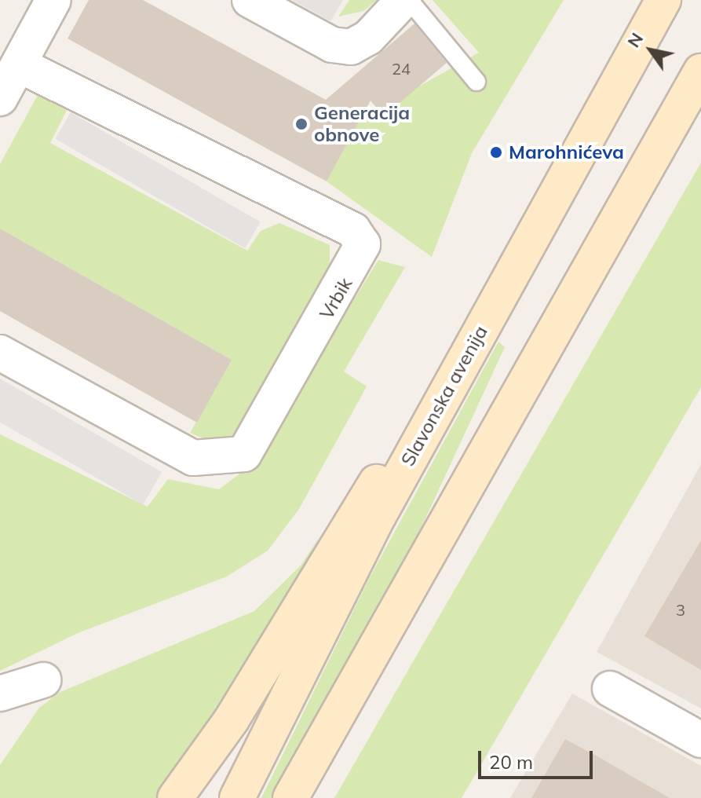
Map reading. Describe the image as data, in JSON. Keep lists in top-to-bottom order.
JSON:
{
  "streets": {
    "main road": ["Slavonska avenija"],
    "street": ["Vrbik"]
  },
  "places": ["Generacija obnove", "Marohnićeva"],
  "house_numbers": ["24", "3"],
  "scale_bar": "20 m",
  "north": "top left"
}
